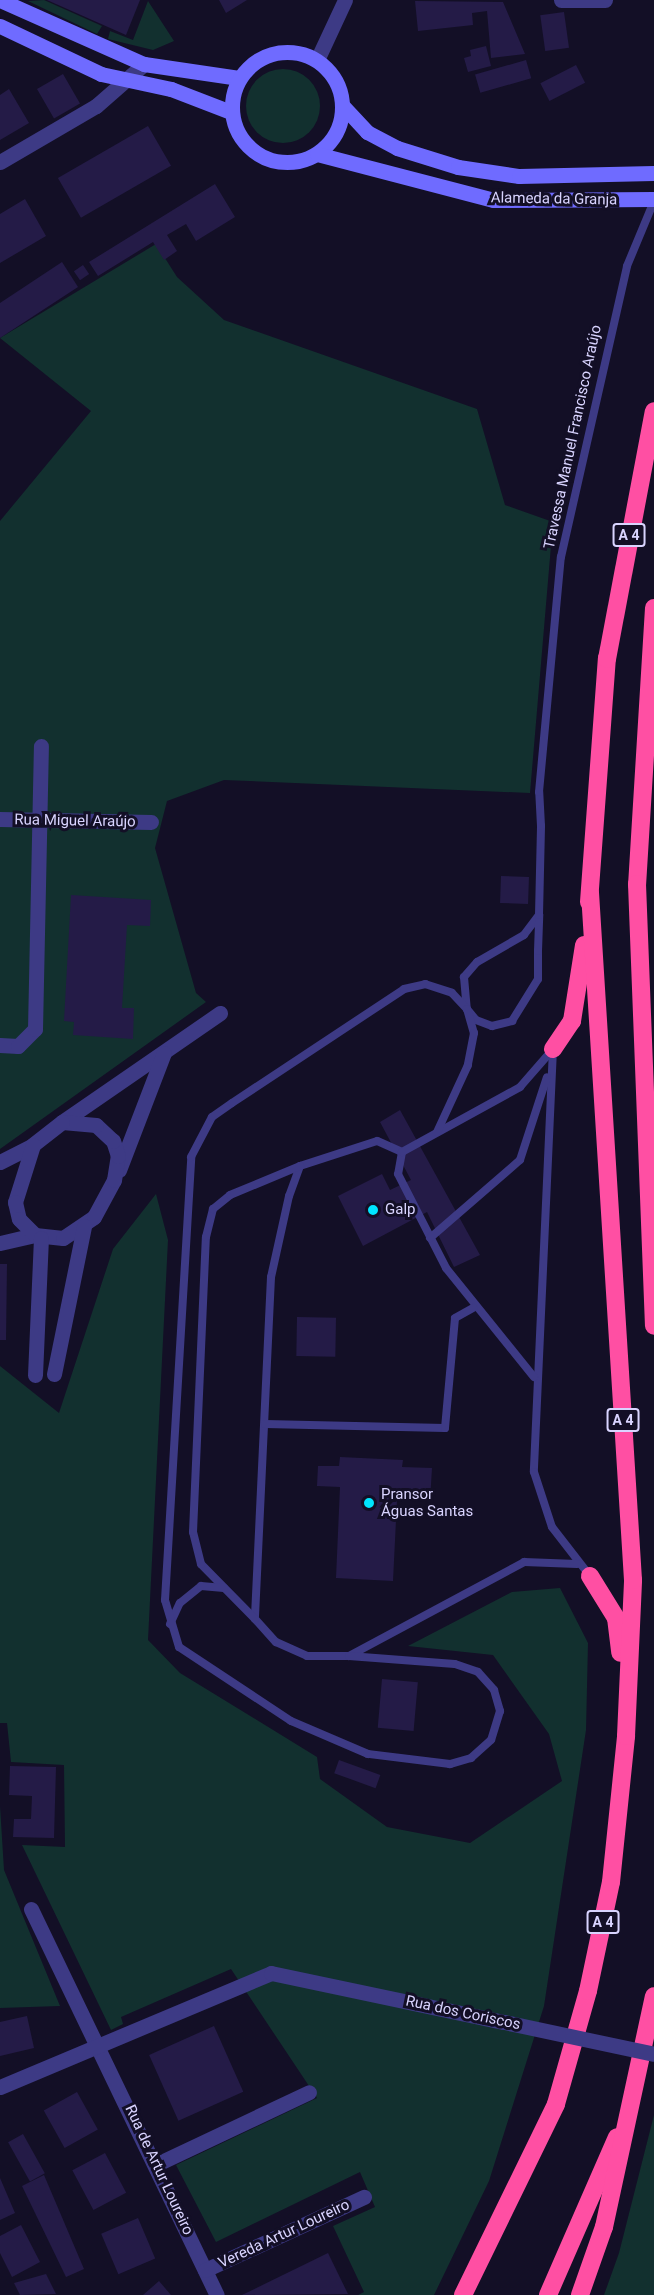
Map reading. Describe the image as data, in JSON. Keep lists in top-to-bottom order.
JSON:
{
  "streets": {
    "highway": ["A 4"],
    "street": [
      "Alameda da Granja",
      "Rua Miguel Araújo",
      "Rua dos Coriscos",
      "Rua de Artur Loureiro",
      "Vereda Artur Loureiro"
    ],
    "lane": ["Travessa Manuel Francisco Araújo"]
  },
  "crossings": [
    ["Alameda da Granja", "Travessa Manuel Francisco Araújo"],
    ["Rua dos Coriscos", "Rua de Artur Loureiro"],
    ["Rua de Artur Loureiro", "Vereda Artur Loureiro"]
  ],
  "places": ["Galp", "Pransor Águas Santas"]
}
